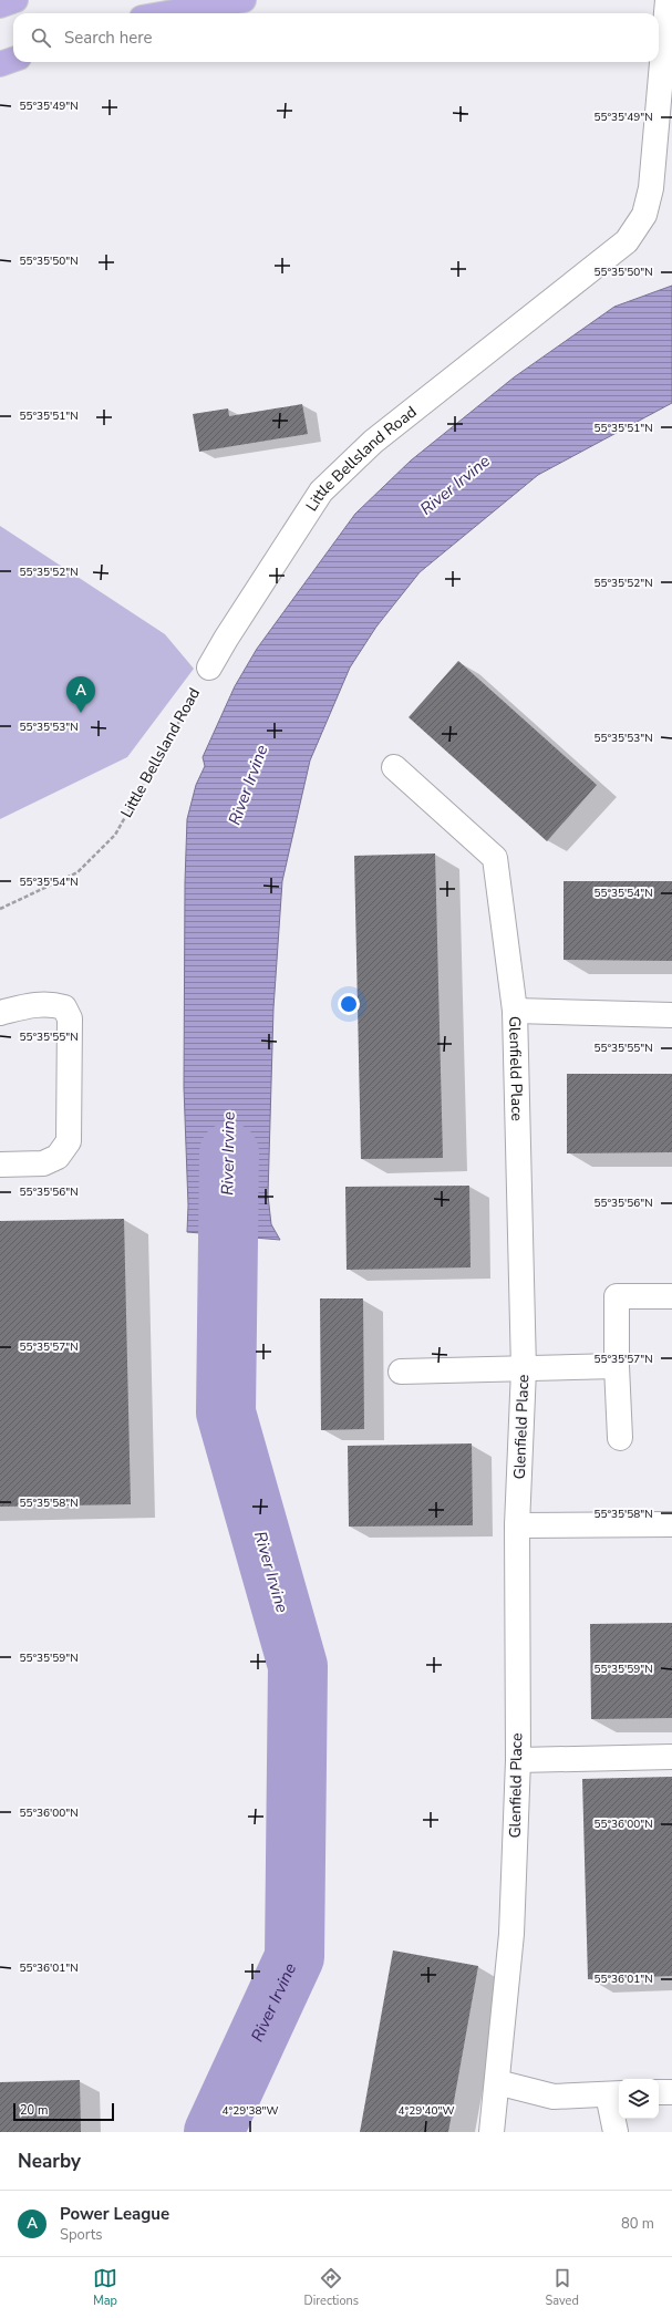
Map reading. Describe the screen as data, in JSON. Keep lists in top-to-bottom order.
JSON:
{
  "streets": {
    "street": ["Little Bellsland Road", "Glenfield Place"]
  },
  "water": ["River Irvine"],
  "scale_bar": "20 m",
  "page": {
    "search": "Search here",
    "pins": "A",
    "scale": "20 m",
    "heading": "Nearby",
    "list": [
      {
        "mark": "A",
        "name": "Power League",
        "note": "Sports",
        "value": "80 m"
      }
    ],
    "nav": ["Map", "Directions", "Saved"]
  },
  "coordinates": [
    "55°35'49\"N",
    "55°35'50\"N",
    "55°35'51\"N",
    "55°35'52\"N",
    "55°35'53\"N",
    "55°35'54\"N",
    "55°35'55\"N",
    "55°35'56\"N",
    "55°35'57\"N",
    "55°35'58\"N",
    "55°35'59\"N",
    "55°36'00\"N",
    "55°36'01\"N",
    "4°29'38\"W",
    "4°29'40\"W"
  ]
}
